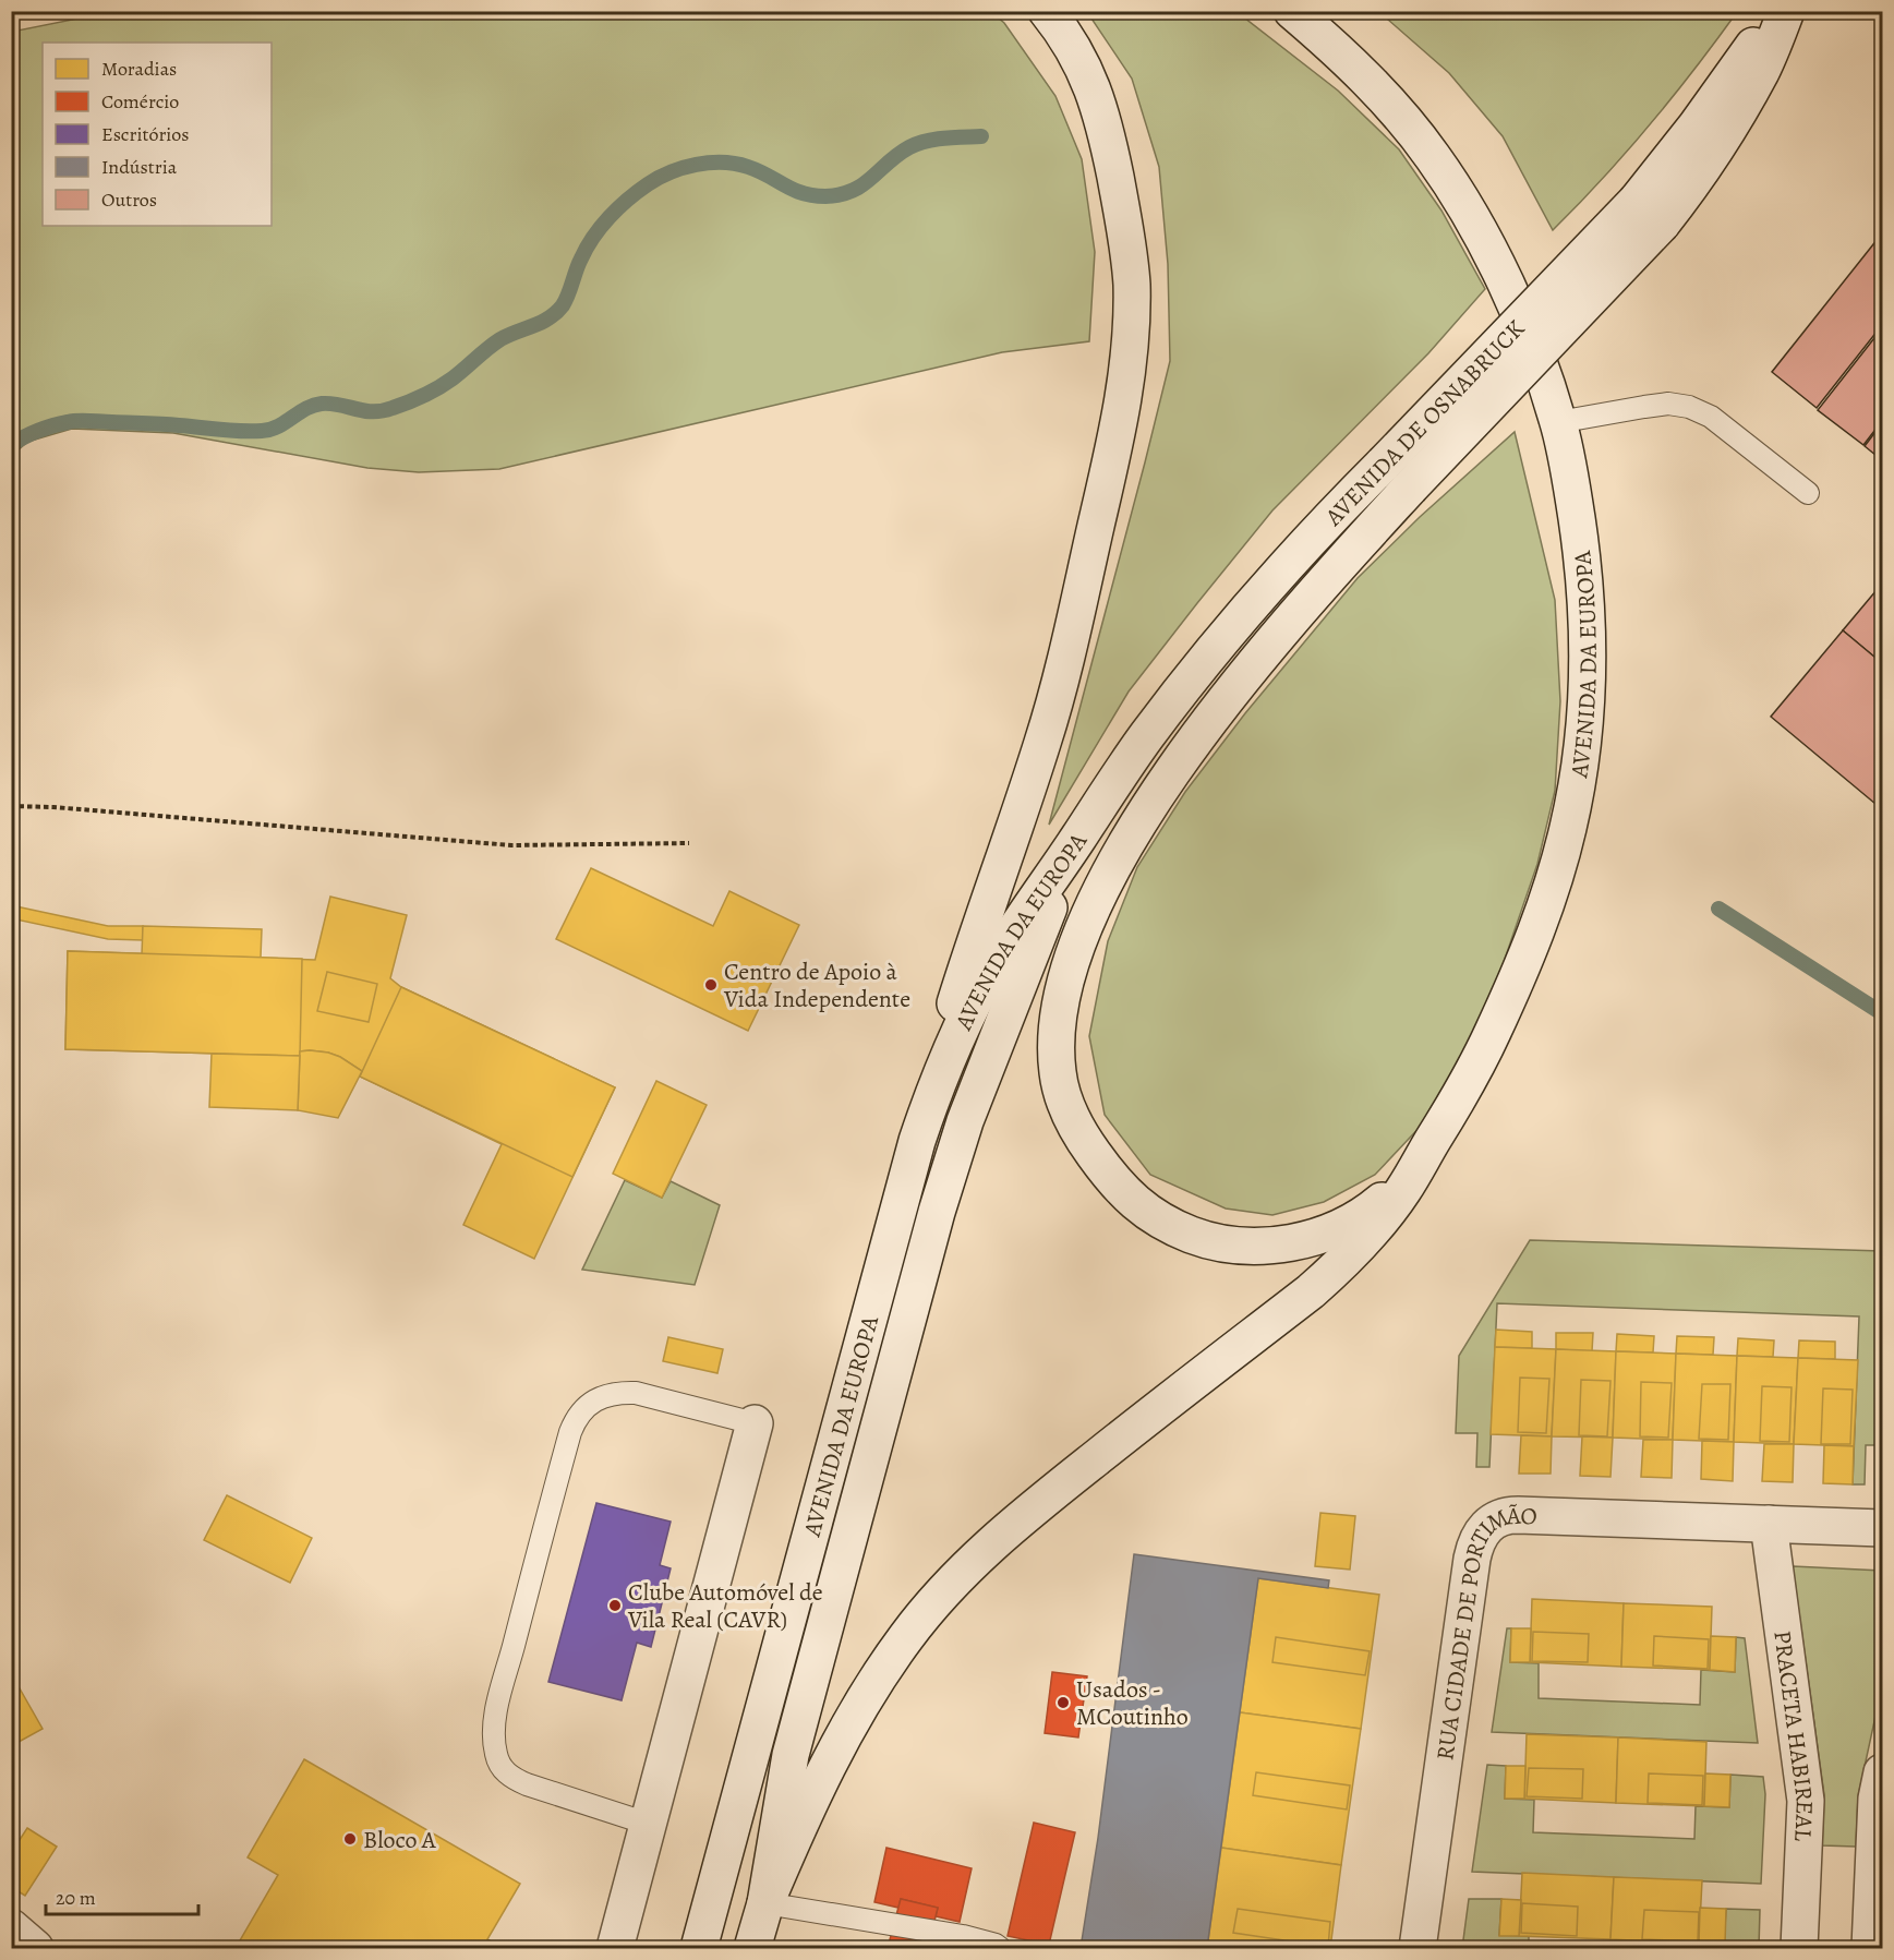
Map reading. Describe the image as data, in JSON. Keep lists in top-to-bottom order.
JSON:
{
  "streets": {
    "main road": [
      "AVENIDA DE OSNABRUCK",
      "AVENIDA DA EUROPA",
      "RUA CIDADE DE PORTIMÃO",
      "PRACETA HABIREAL"
    ]
  },
  "crossings": [
    ["AVENIDA DE OSNABRUCK", "AVENIDA DA EUROPA"],
    ["RUA CIDADE DE PORTIMÃO", "PRACETA HABIREAL"]
  ],
  "places": [
    "Centro de Apoio à Vida Independente",
    "Clube Automóvel de Vila Real (CAVR)",
    "Usados - MCoutinho",
    "Bloco A"
  ],
  "legend": [
    "Moradias",
    "Comércio",
    "Escritórios",
    "Indústria",
    "Outros"
  ],
  "scale_bar": "20 m"
}
